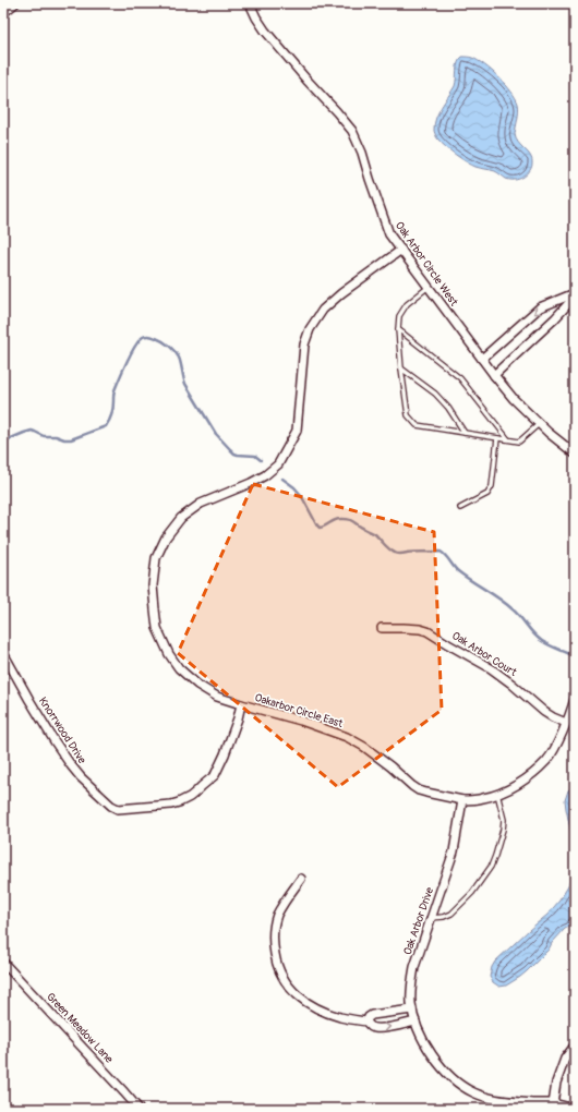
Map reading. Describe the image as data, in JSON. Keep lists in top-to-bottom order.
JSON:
{
  "streets": {
    "street": [
      "Oak Arbor Circle West",
      "Oak Arbor Court",
      "Oakarbor Circle East",
      "Knorrwood Drive",
      "Oak Arbor Drive",
      "Green Meadow Lane"
    ]
  },
  "crossings": [
    ["Oak Arbor Circle West", "Oakarbor Circle East"],
    ["Oakarbor Circle East", "Knorrwood Drive"],
    ["Oakarbor Circle East", "Oak Arbor Drive"]
  ]
}
